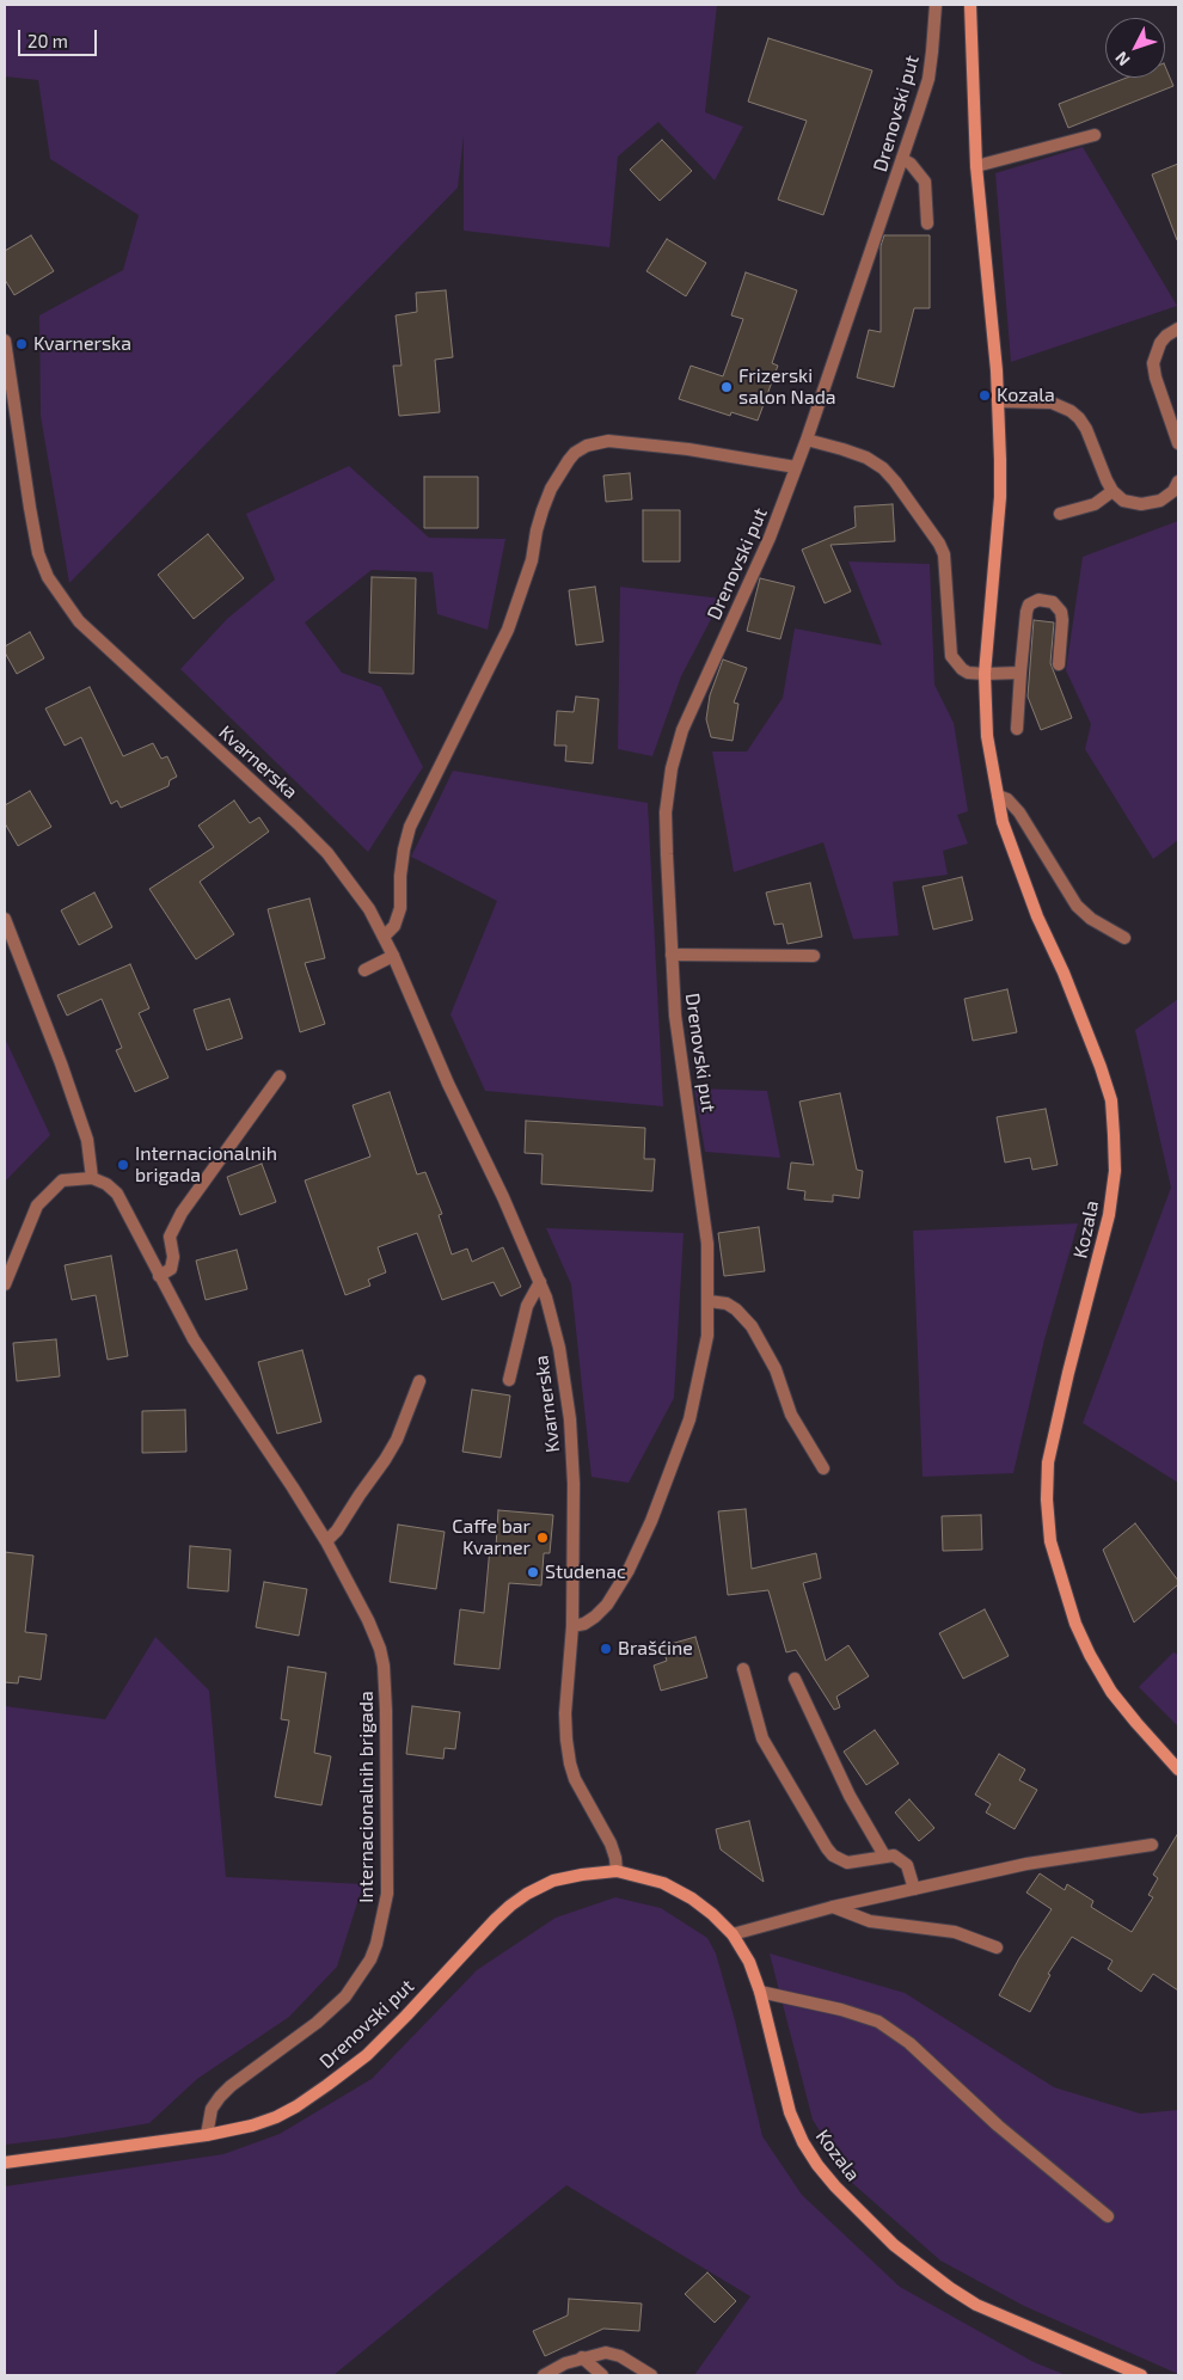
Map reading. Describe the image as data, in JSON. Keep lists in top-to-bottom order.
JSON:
{
  "streets": {
    "main road": ["Drenovski put", "Kozala"],
    "street": ["Kvarnerska", "Internacionalnih brigada"]
  },
  "crossings": [
    ["Drenovski put", "Kvarnerska"],
    ["Drenovski put", "Kozala"],
    ["Drenovski put", "Internacionalnih brigada"],
    ["Kvarnerska", "Kozala"]
  ],
  "places": [
    "Kvarnerska",
    "Frizerski salon Nada",
    "Kozala",
    "Internacionalnih brigada",
    "Caffe bar Kvarner",
    "Studenac",
    "Brašćine"
  ],
  "scale_bar": "20 m",
  "north": "bottom left"
}
